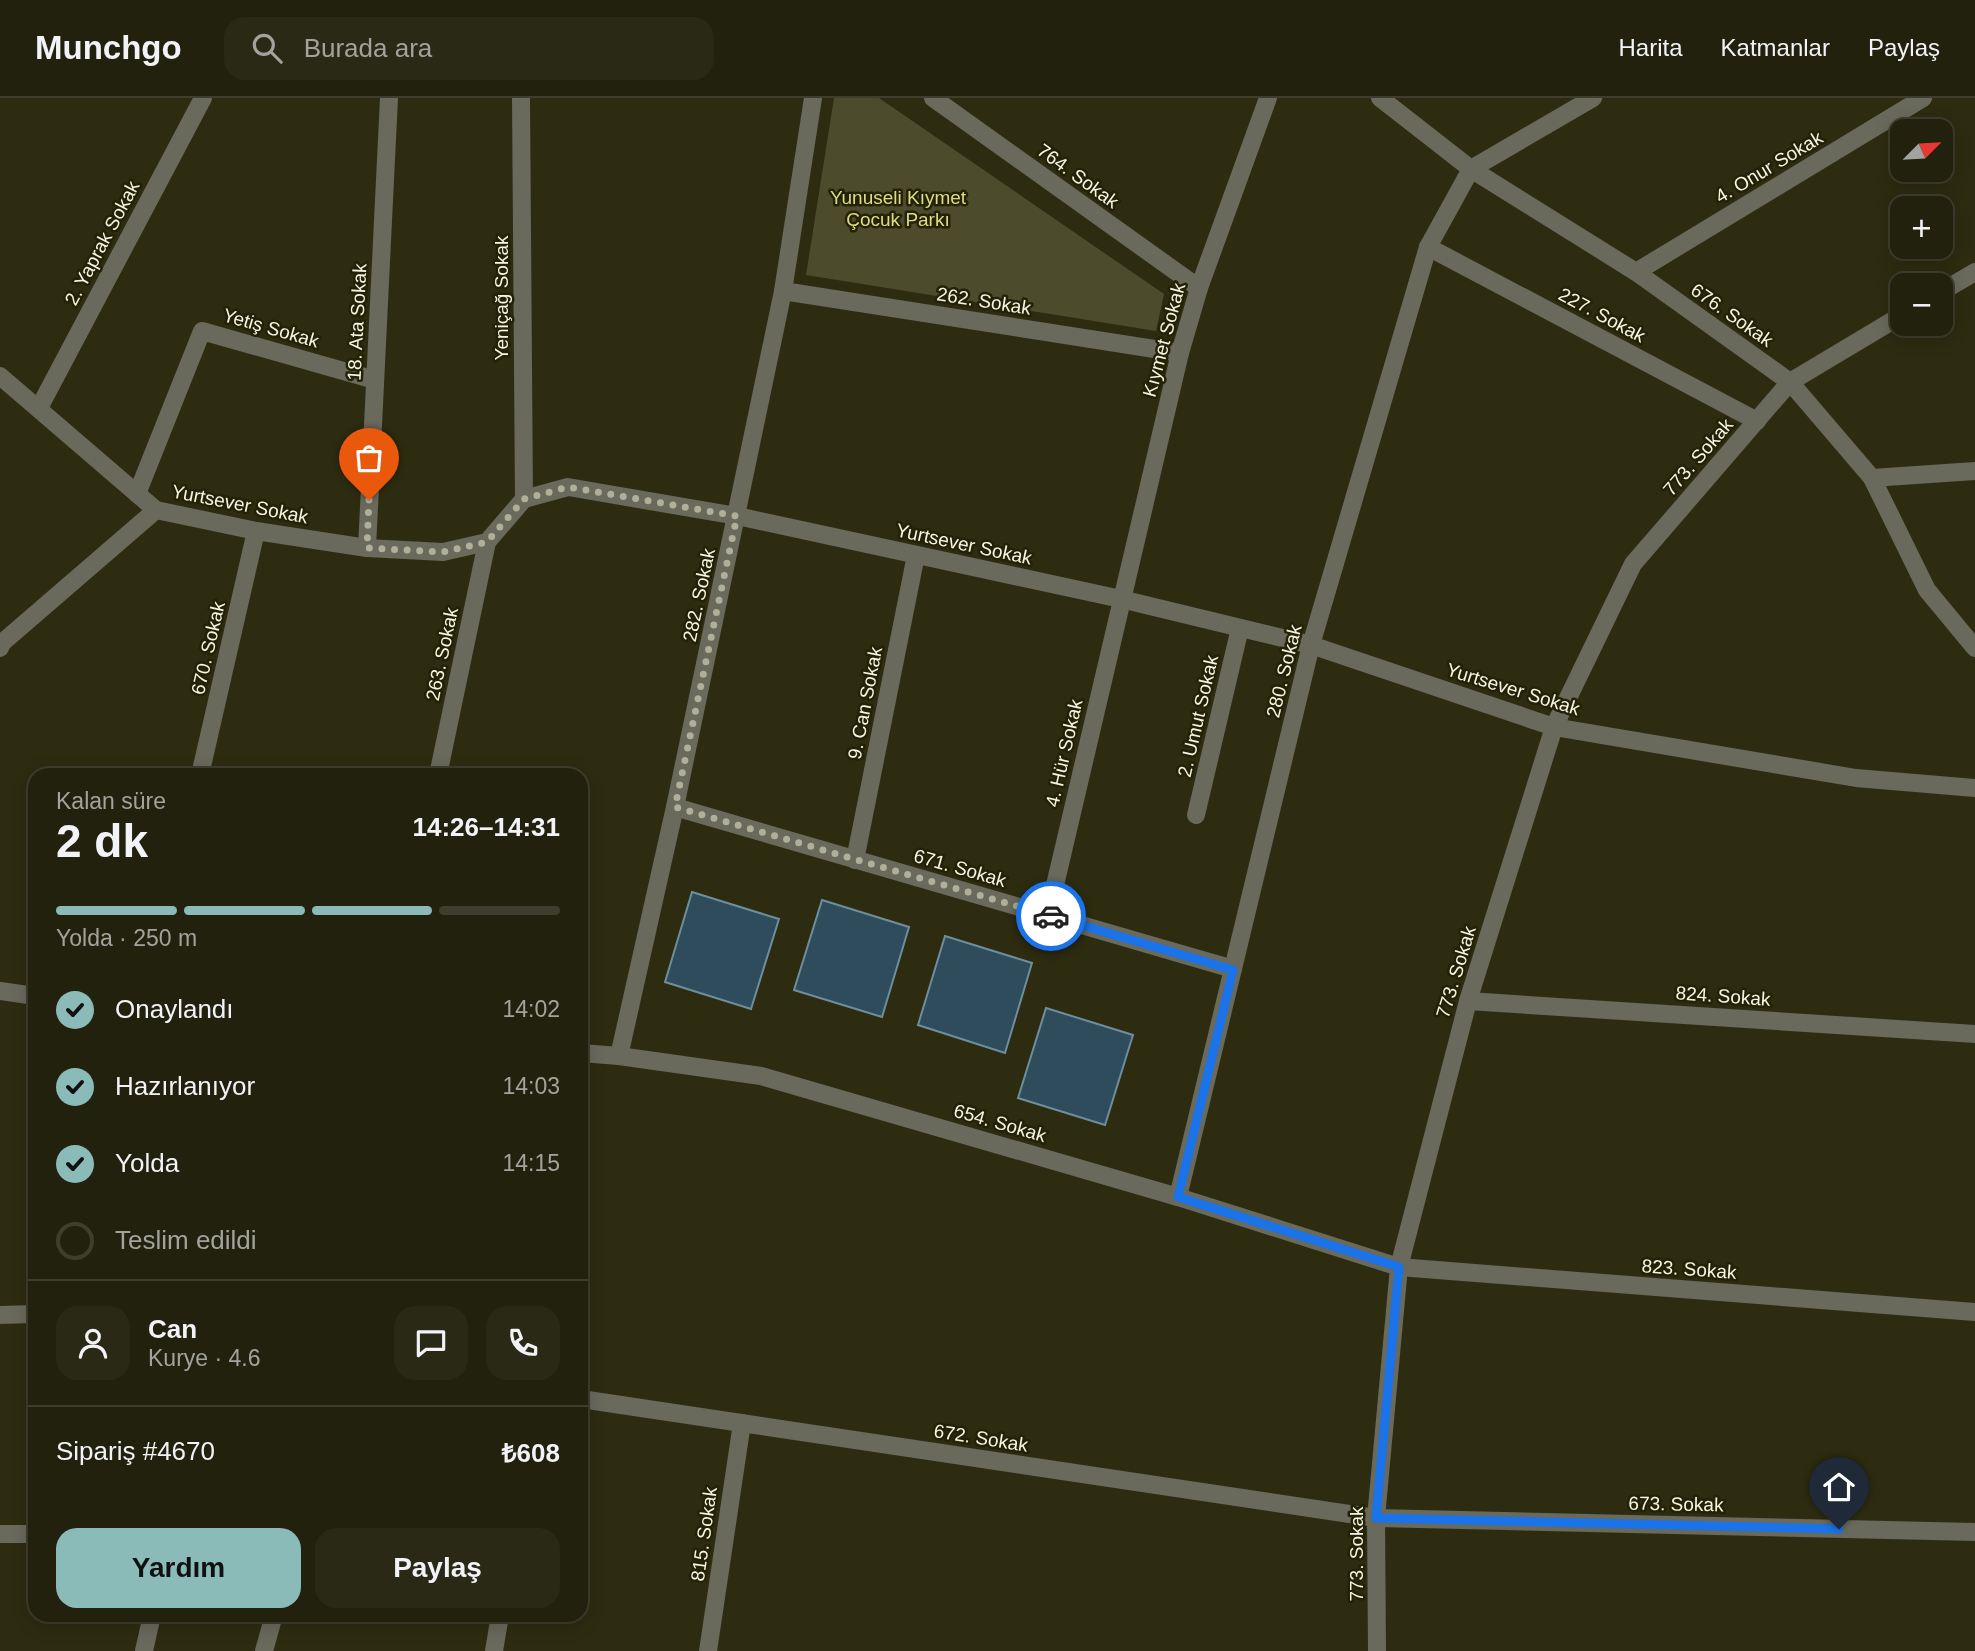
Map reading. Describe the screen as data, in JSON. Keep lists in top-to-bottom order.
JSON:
{
  "streets": {
    "street": [
      "4. Onur Sokak",
      "764. Sokak",
      "2. Yaprak Sokak",
      "Yeniçağ Sokak",
      "262. Sokak",
      "227. Sokak",
      "676. Sokak",
      "18. Ata Sokak",
      "Yetiş Sokak",
      "Kıymet Sokak",
      "773. Sokak",
      "Yurtsever Sokak",
      "282. Sokak",
      "670. Sokak",
      "263. Sokak",
      "280. Sokak",
      "9. Can Sokak",
      "2. Umut Sokak",
      "4. Hür Sokak",
      "671. Sokak",
      "824. Sokak",
      "654. Sokak",
      "823. Sokak",
      "672. Sokak",
      "673. Sokak",
      "815. Sokak"
    ]
  },
  "crossings": [
    ["4. Onur Sokak", "676. Sokak"],
    ["764. Sokak", "Kıymet Sokak"],
    ["2. Yaprak Sokak", "Yurtsever Sokak"],
    ["Yeniçağ Sokak", "Yurtsever Sokak"],
    ["262. Sokak", "Kıymet Sokak"],
    ["262. Sokak", "282. Sokak"],
    ["227. Sokak", "773. Sokak"],
    ["227. Sokak", "280. Sokak"],
    ["676. Sokak", "773. Sokak"],
    ["676. Sokak", "280. Sokak"],
    ["18. Ata Sokak", "Yetiş Sokak"],
    ["18. Ata Sokak", "Yurtsever Sokak"],
    ["Yetiş Sokak", "Yurtsever Sokak"],
    ["Kıymet Sokak", "Yurtsever Sokak"],
    ["Kıymet Sokak", "4. Hür Sokak"],
    ["773. Sokak", "Yurtsever Sokak"],
    ["773. Sokak", "824. Sokak"],
    ["773. Sokak", "654. Sokak"],
    ["773. Sokak", "823. Sokak"],
    ["773. Sokak", "672. Sokak"],
    ["773. Sokak", "673. Sokak"],
    ["Yurtsever Sokak", "282. Sokak"],
    ["Yurtsever Sokak", "670. Sokak"],
    ["Yurtsever Sokak", "263. Sokak"],
    ["Yurtsever Sokak", "280. Sokak"],
    ["Yurtsever Sokak", "9. Can Sokak"],
    ["Yurtsever Sokak", "2. Umut Sokak"],
    ["Yurtsever Sokak", "4. Hür Sokak"],
    ["282. Sokak", "671. Sokak"],
    ["282. Sokak", "654. Sokak"],
    ["280. Sokak", "671. Sokak"],
    ["280. Sokak", "654. Sokak"],
    ["9. Can Sokak", "671. Sokak"],
    ["4. Hür Sokak", "671. Sokak"],
    ["654. Sokak", "823. Sokak"],
    ["672. Sokak", "673. Sokak"],
    ["672. Sokak", "815. Sokak"]
  ],
  "parks": ["Yunuseli Kıymet Çocuk Parkı"],
  "north": "top right",
  "page": {
    "header": "Munchgo",
    "search": "Burada ara",
    "nav": ["Harita", "Katmanlar", "Paylaş"],
    "map_buttons": ["+", "−"],
    "heading": ["2 dk", "Kalan süre", "14:26–14:31"],
    "panel": [
      "Can",
      "Kurye · 4.6",
      "Sipariş #4670",
      "₺608"
    ],
    "bar": "Yolda · 250 m",
    "list": [
      ["Onaylandı", "14:02"],
      ["Hazırlanıyor", "14:03"],
      ["Yolda", "14:15"],
      "Teslim edildi"
    ],
    "buttons": ["Yardım", "Paylaş"]
  }
}
